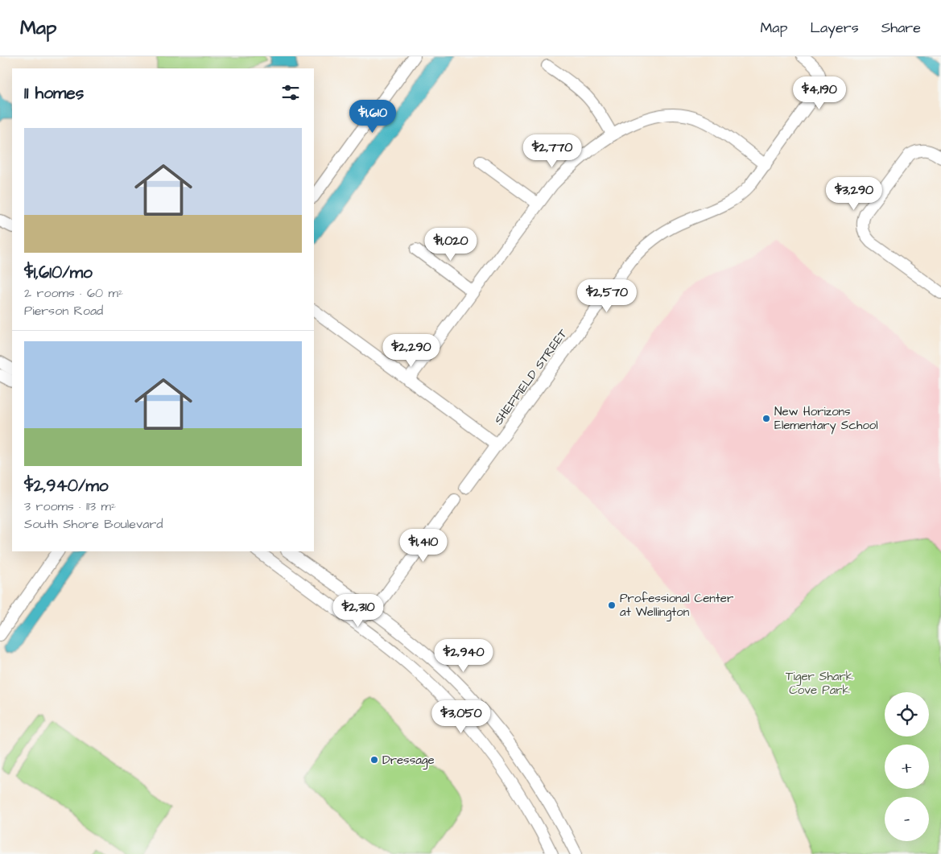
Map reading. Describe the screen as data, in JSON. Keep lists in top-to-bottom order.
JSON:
{
  "streets": {
    "street": ["SHEFFIELD STREET"]
  },
  "parks": ["Tiger Shark Cove Park"],
  "places": ["New Horizons Elementary School", "Professional Center at Wellington", "Dressage"],
  "page": {
    "header": "Map",
    "nav": ["Map", "Layers", "Share"],
    "heading": "11 homes",
    "price": [
      "$4,190",
      "$1,610",
      "$2,770",
      "$3,290",
      "$1,020",
      "$2,570",
      "$2,290",
      "$1,410",
      "$2,310",
      "$2,940",
      "$3,050"
    ],
    "list": [
      {
        "name": "$1,610/mo",
        "note": "2 rooms · 60 m² · Pierson Road"
      },
      {
        "name": "$2,940/mo",
        "note": "3 rooms · 113 m² · South Shore Boulevard"
      }
    ],
    "map_buttons": ["+", "−"]
  }
}
